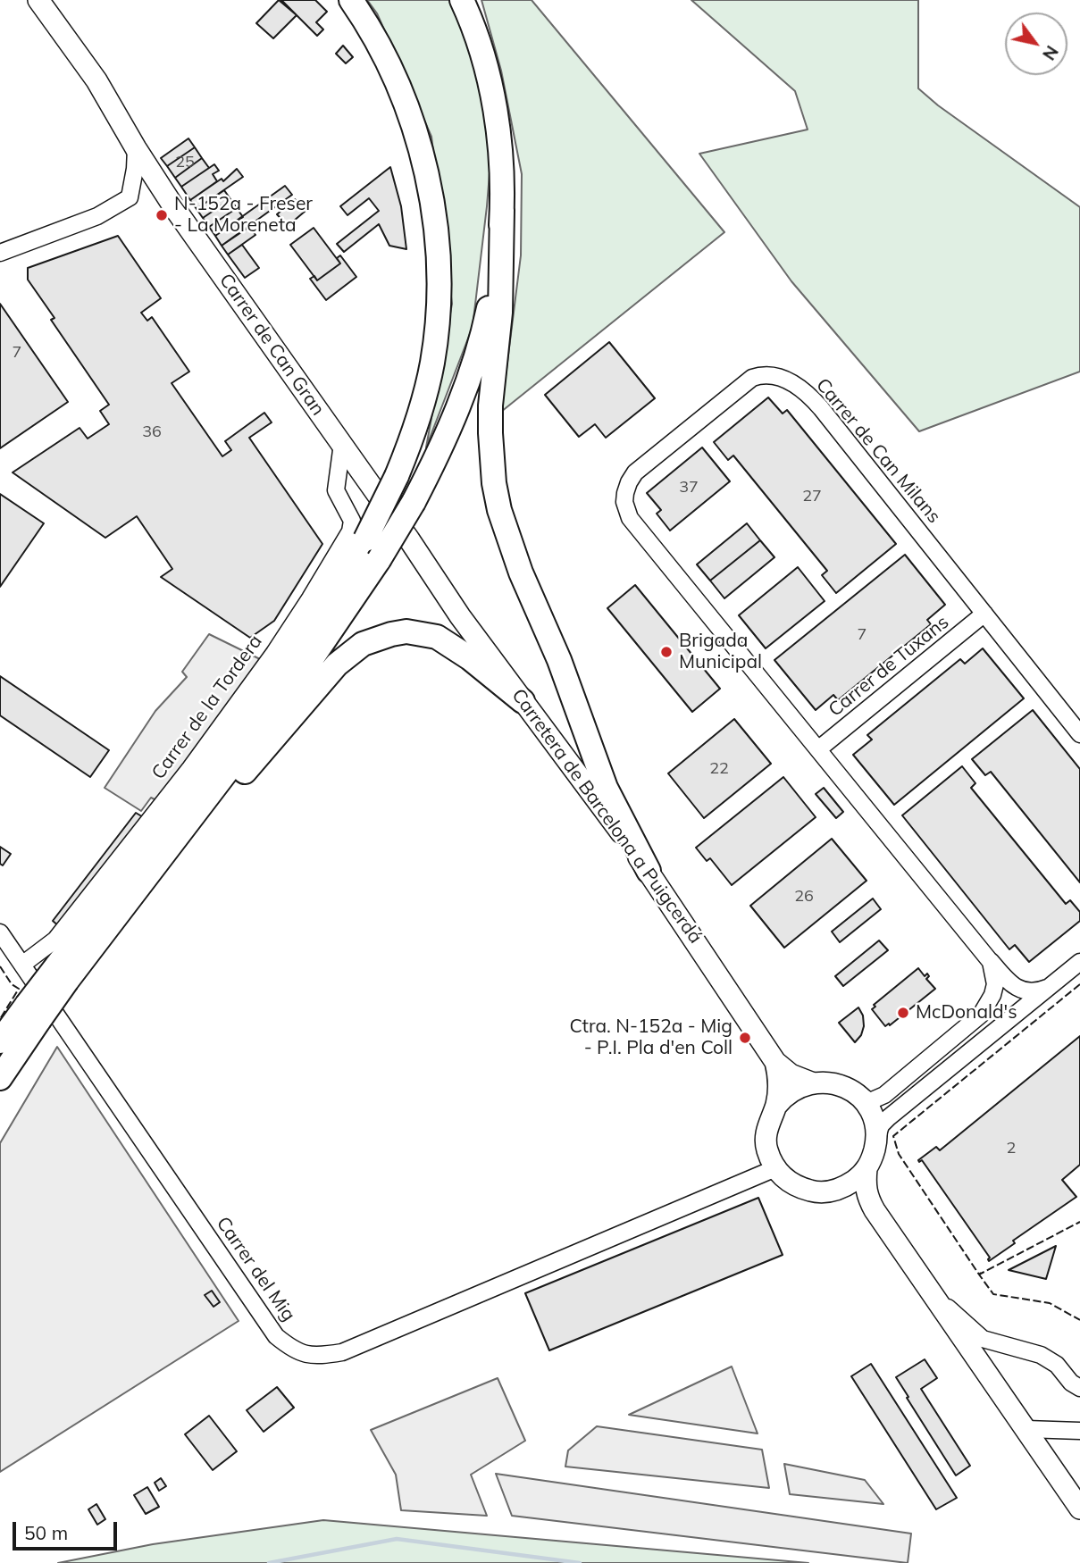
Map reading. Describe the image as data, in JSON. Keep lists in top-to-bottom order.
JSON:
{
  "streets": {
    "main road": ["Carrer de Can Gran", "Carretera de Barcelona a Puigcerdá"],
    "street": [
      "Carrer de Can Milans",
      "Carrer de Tuxans",
      "Carrer de la Tordera",
      "Carrer del Mig"
    ]
  },
  "crossings": [
    ["Carrer de Can Gran", "Carrer de la Tordera"],
    ["Carrer de Can Gran", "Carretera de Barcelona a Puigcerdá"],
    ["Carrer de Can Milans", "Carrer de Tuxans"],
    ["Carrer de Can Milans", "Carretera de Barcelona a Puigcerdá"],
    ["Carrer de Can Milans", "Carrer del Mig"],
    ["Carrer de la Tordera", "Carrer del Mig"],
    ["Carretera de Barcelona a Puigcerdá", "Carrer del Mig"]
  ],
  "places": [
    "N-152a - Freser - La Moreneta",
    "Brigada Municipal",
    "McDonald's",
    "Ctra. N-152a - Mig - P.I. Pla d'en Coll"
  ],
  "house_numbers": [
    "25",
    "7",
    "36",
    "37",
    "27",
    "7",
    "22",
    "26",
    "2"
  ],
  "scale_bar": "50 m",
  "north": "bottom right"
}
